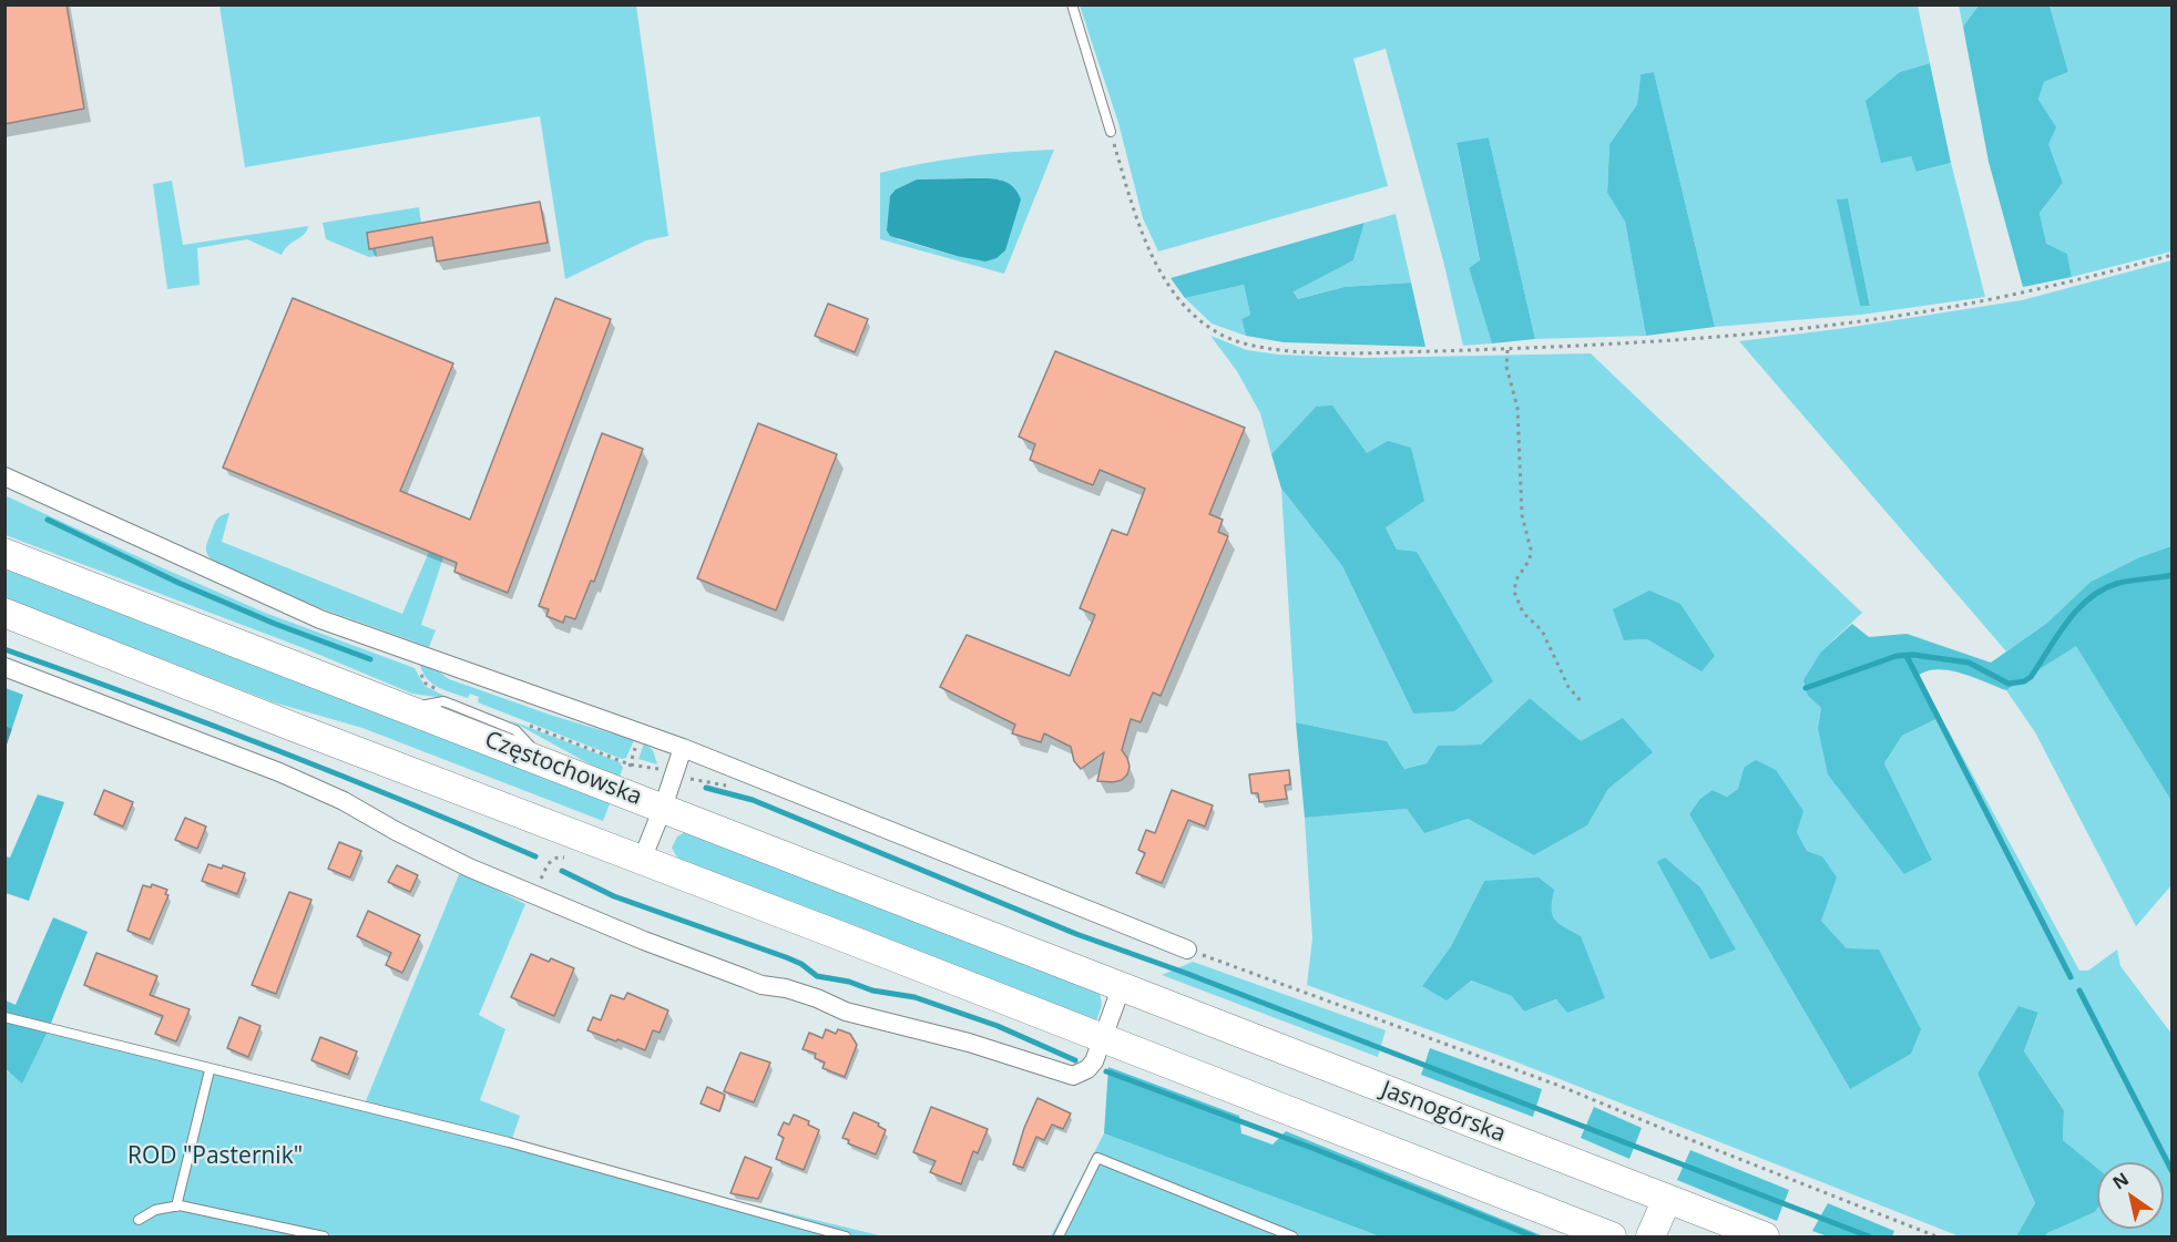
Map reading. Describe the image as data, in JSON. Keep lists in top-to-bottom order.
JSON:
{
  "streets": {
    "main road": ["Częstochowska", "Jasnogórska"]
  },
  "crossings": [
    ["Częstochowska", "Jasnogórska"]
  ],
  "parks": ["ROD \"Pasternik\""],
  "north": "top left"
}
